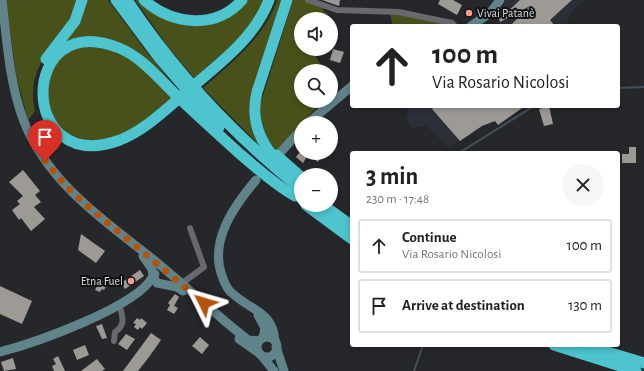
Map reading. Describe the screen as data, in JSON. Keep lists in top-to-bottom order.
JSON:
{
  "places": ["Vivai Patanè", "Etna Fuel"],
  "page": {
    "map_buttons": ["+", "−"],
    "turn": ["100 m", "Via Rosario Nicolosi"],
    "heading": ["3 min", "230 m · 17:48"],
    "list": [
      {
        "name": "Continue",
        "note": "Via Rosario Nicolosi",
        "value": "100 m"
      },
      {
        "name": "Arrive at destination",
        "value": "130 m"
      }
    ]
  }
}
